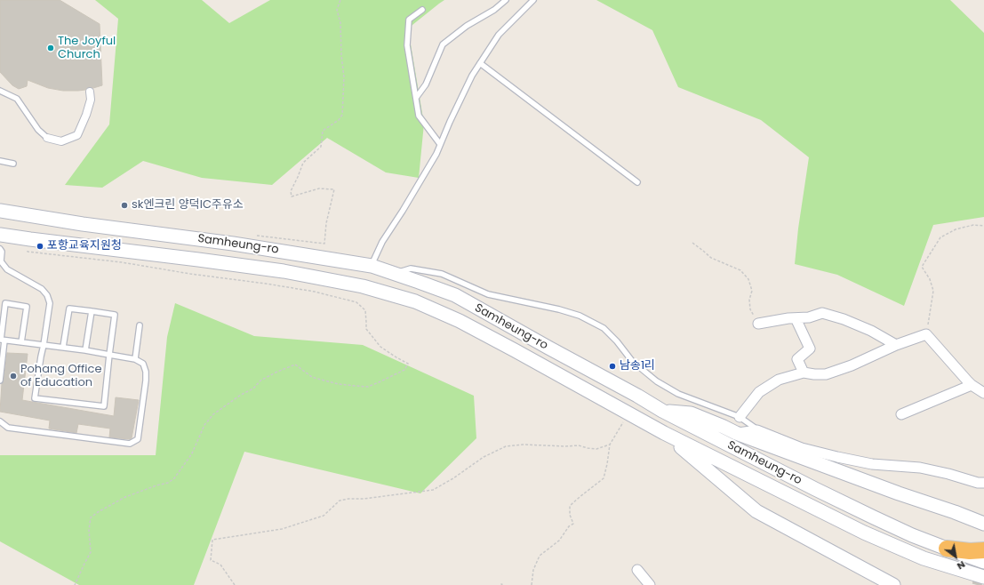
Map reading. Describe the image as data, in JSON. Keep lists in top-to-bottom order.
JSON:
{
  "streets": {
    "main road": ["Samheung-ro"]
  },
  "places": [
    "The Joyful Church",
    "sk엔크린 양덕IC주유소",
    "포항교육지원청",
    "남송1리",
    "Pohang Office of Education"
  ],
  "north": "bottom right"
}
